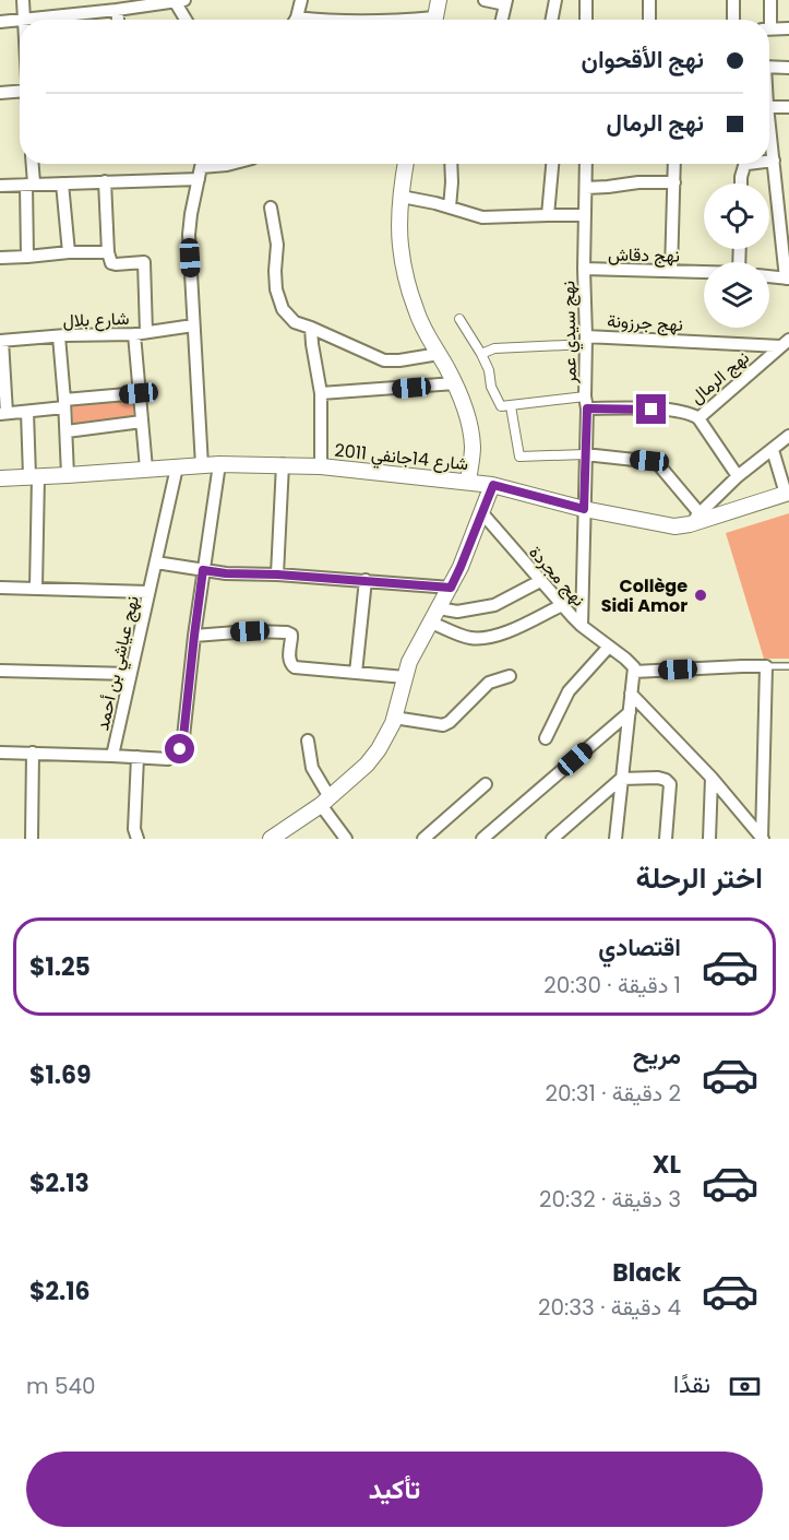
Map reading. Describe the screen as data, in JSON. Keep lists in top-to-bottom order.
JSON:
{
  "streets": {
    "street": [
      "نهج دقاش",
      "شارع بلال",
      "نهج جرزونة",
      "نهج سيدي عمر",
      "نهج الرمال",
      "شارع 14جانفي 2011",
      "نهج مجردة",
      "نهج عياشي بن أحمد"
    ]
  },
  "crossings": [
    ["نهج دقاش", "نهج سيدي عمر"],
    ["نهج جرزونة", "نهج سيدي عمر"],
    ["نهج جرزونة", "نهج الرمال"],
    ["نهج سيدي عمر", "نهج الرمال"],
    ["نهج سيدي عمر", "شارع 14جانفي 2011"],
    ["نهج سيدي عمر", "نهج مجردة"],
    ["شارع 14جانفي 2011", "نهج عياشي بن أحمد"]
  ],
  "places": ["Collège Sidi Amor"],
  "page": {
    "banner": ["نهج الأقحوان", "نهج الرمال"],
    "heading": "اختر الرحلة",
    "list": [
      {
        "name": "اقتصادي",
        "note": "1 دقيقة · 20:30",
        "value": "$1.25"
      },
      {
        "name": "مريح",
        "note": "2 دقيقة · 20:31",
        "value": "$1.69"
      },
      {
        "name": "XL",
        "note": "3 دقيقة · 20:32",
        "value": "$2.13"
      },
      {
        "name": "Black",
        "note": "4 دقيقة · 20:33",
        "value": "$2.16"
      }
    ],
    "pay": ["نقدًا", "540 m"],
    "buttons": "تأكيد"
  }
}
